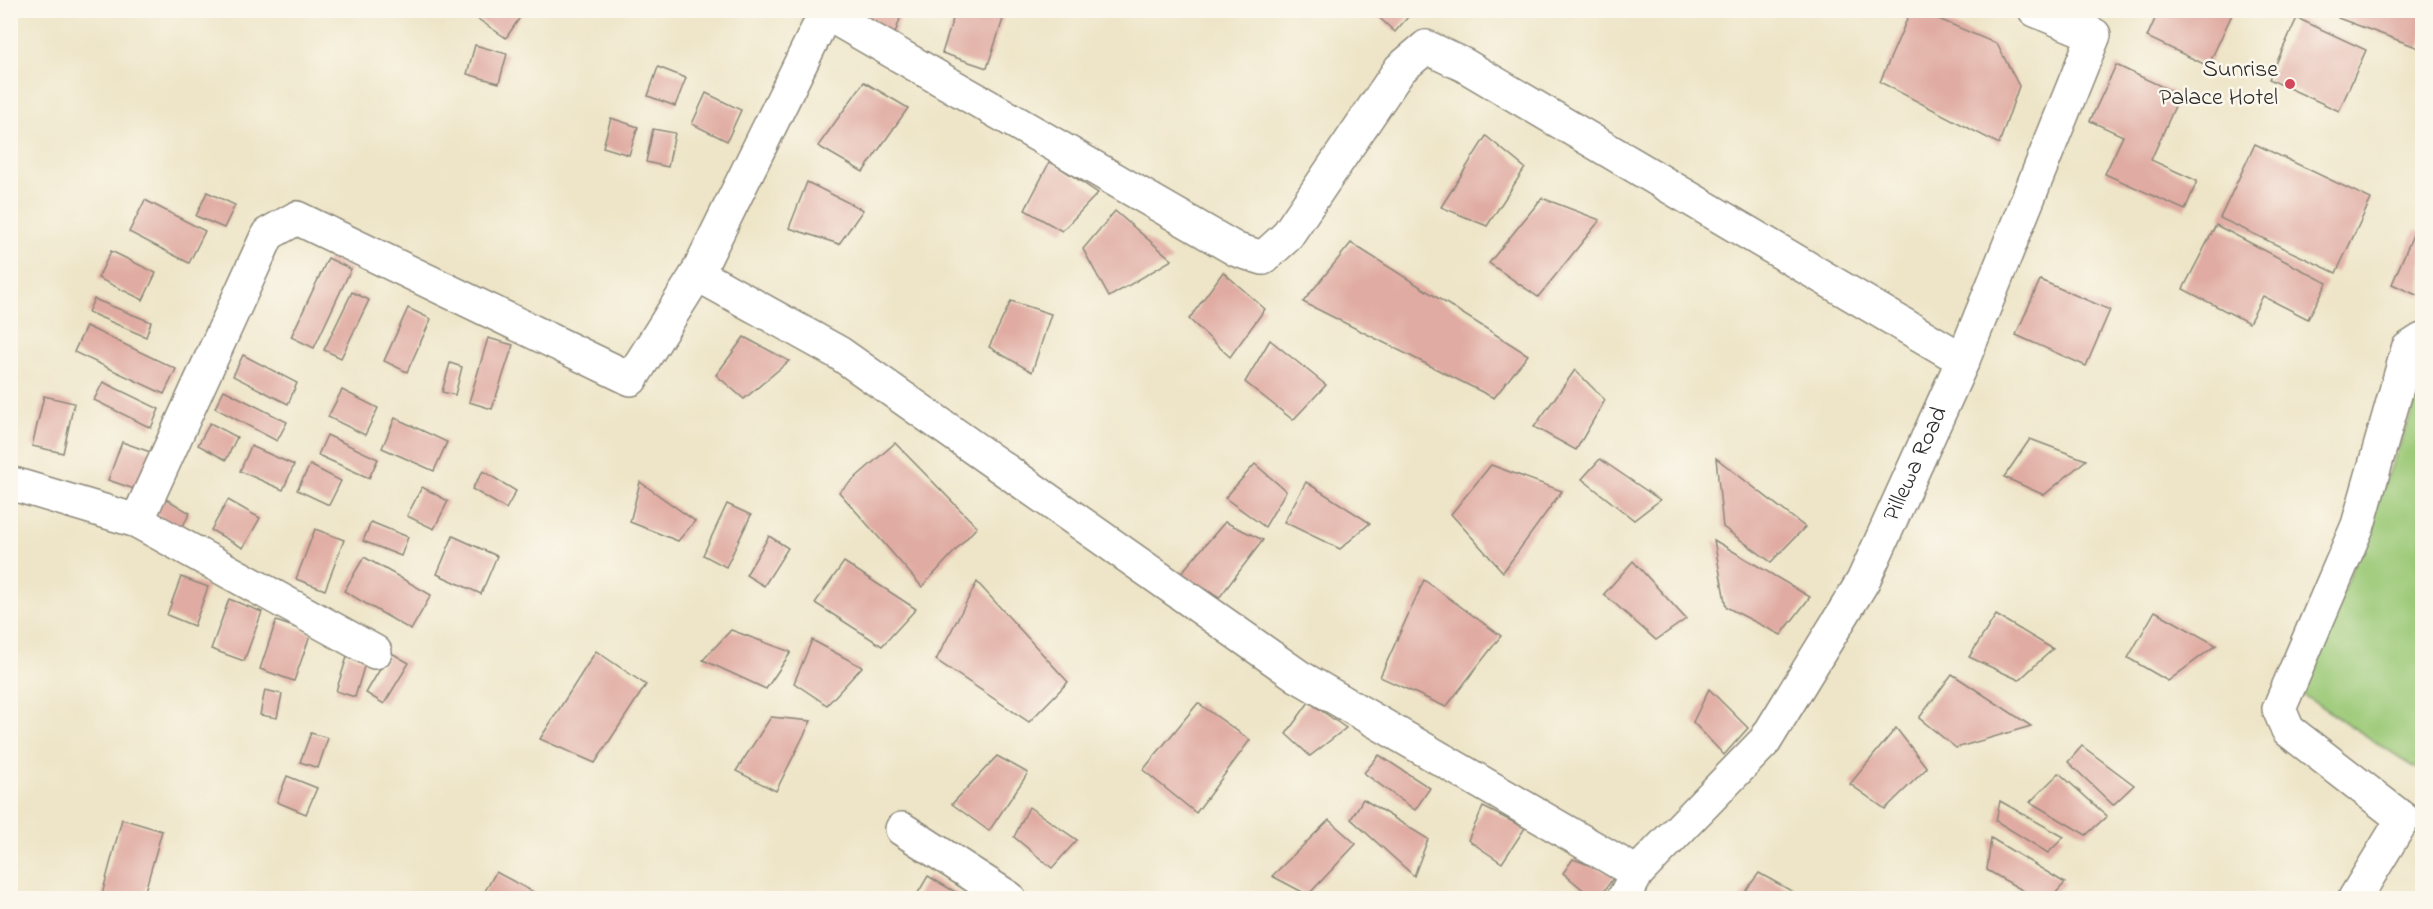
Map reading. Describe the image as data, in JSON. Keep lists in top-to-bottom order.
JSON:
{
  "streets": {
    "street": ["Pillewa Road"]
  },
  "places": ["Sunrise Palace Hotel"]
}
